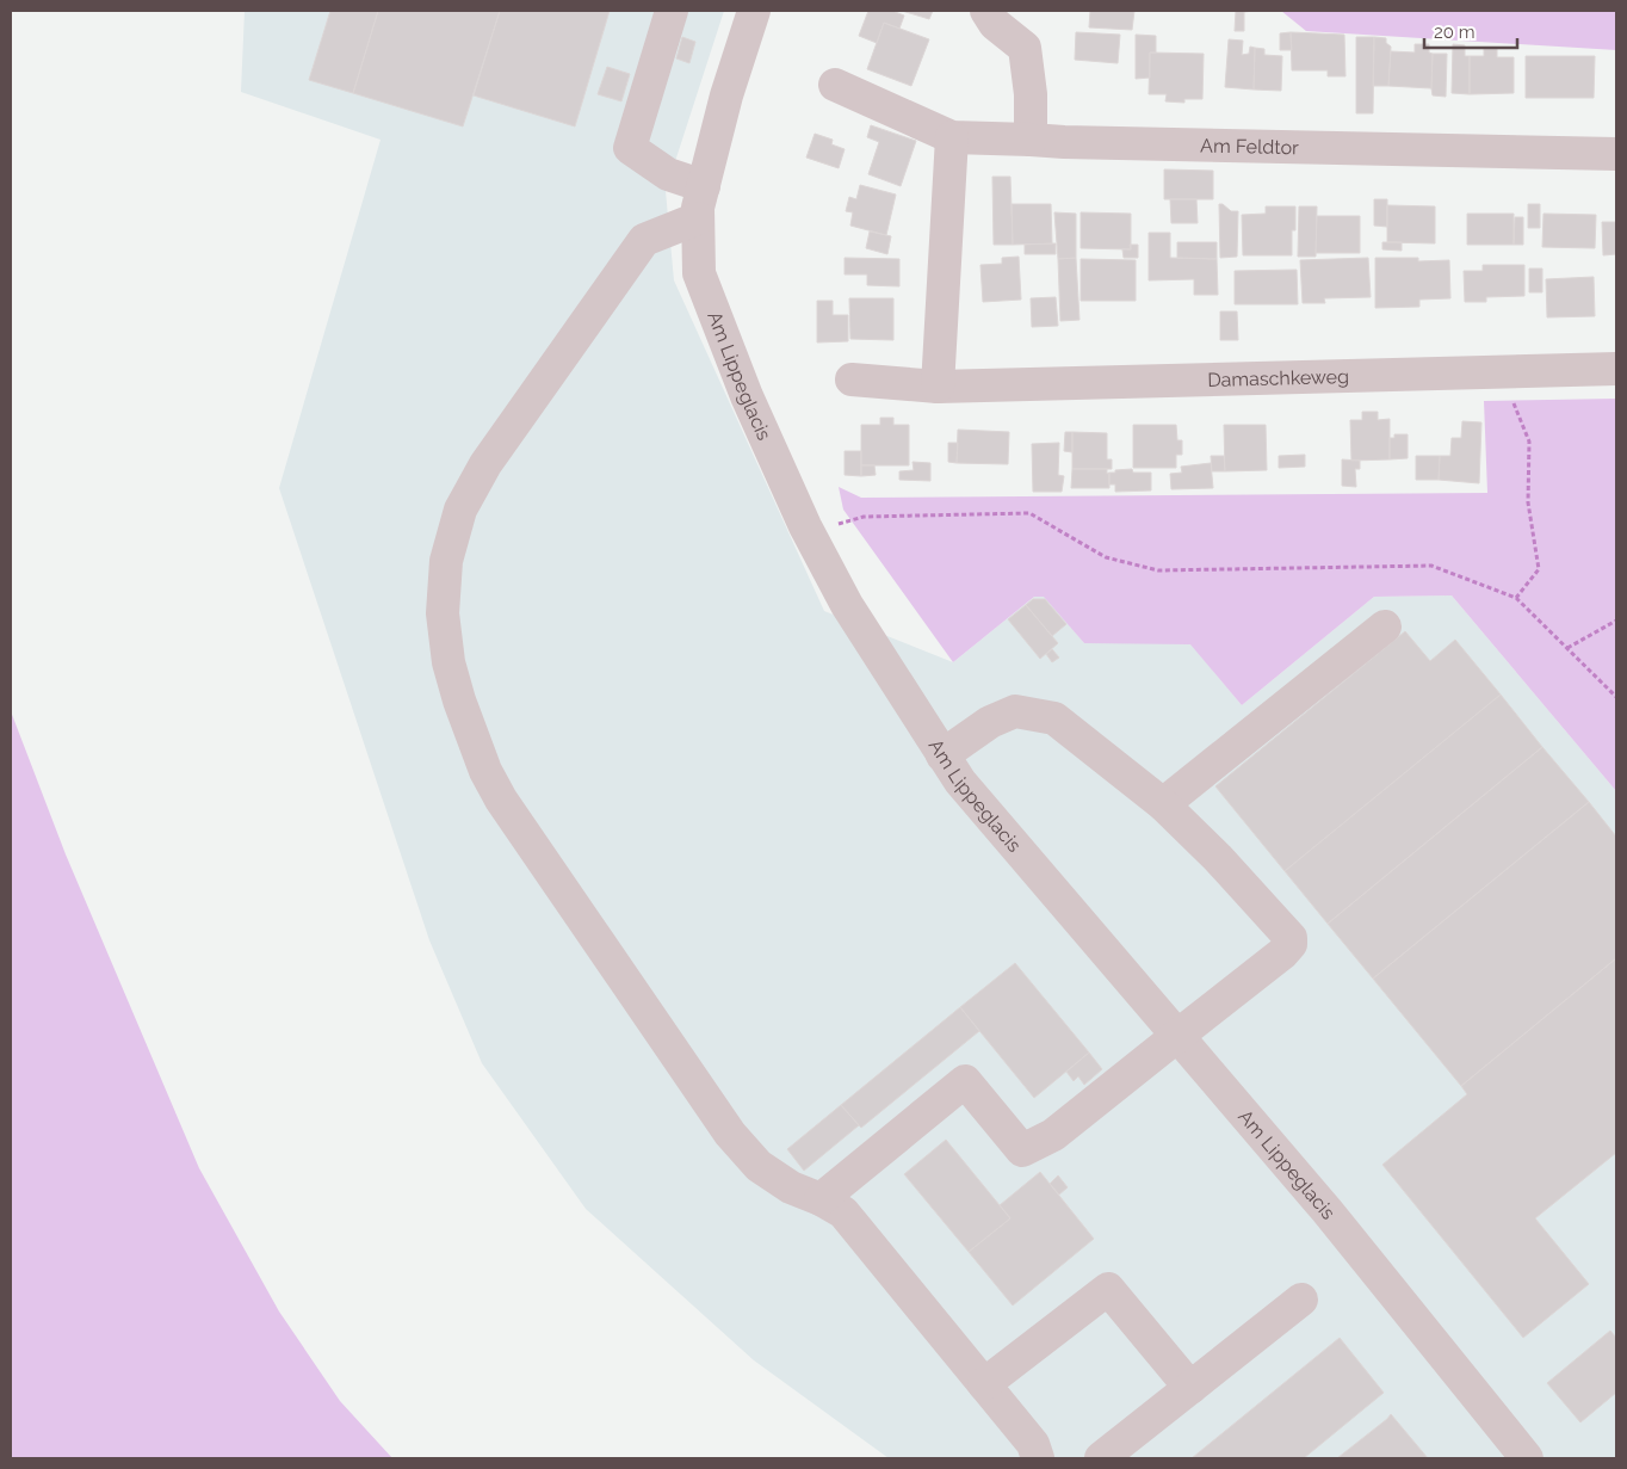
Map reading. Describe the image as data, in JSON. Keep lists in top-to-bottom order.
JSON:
{
  "streets": {
    "street": ["Am Feldtor", "Am Lippeglacis", "Damaschkeweg"]
  },
  "scale_bar": "20 m"
}
